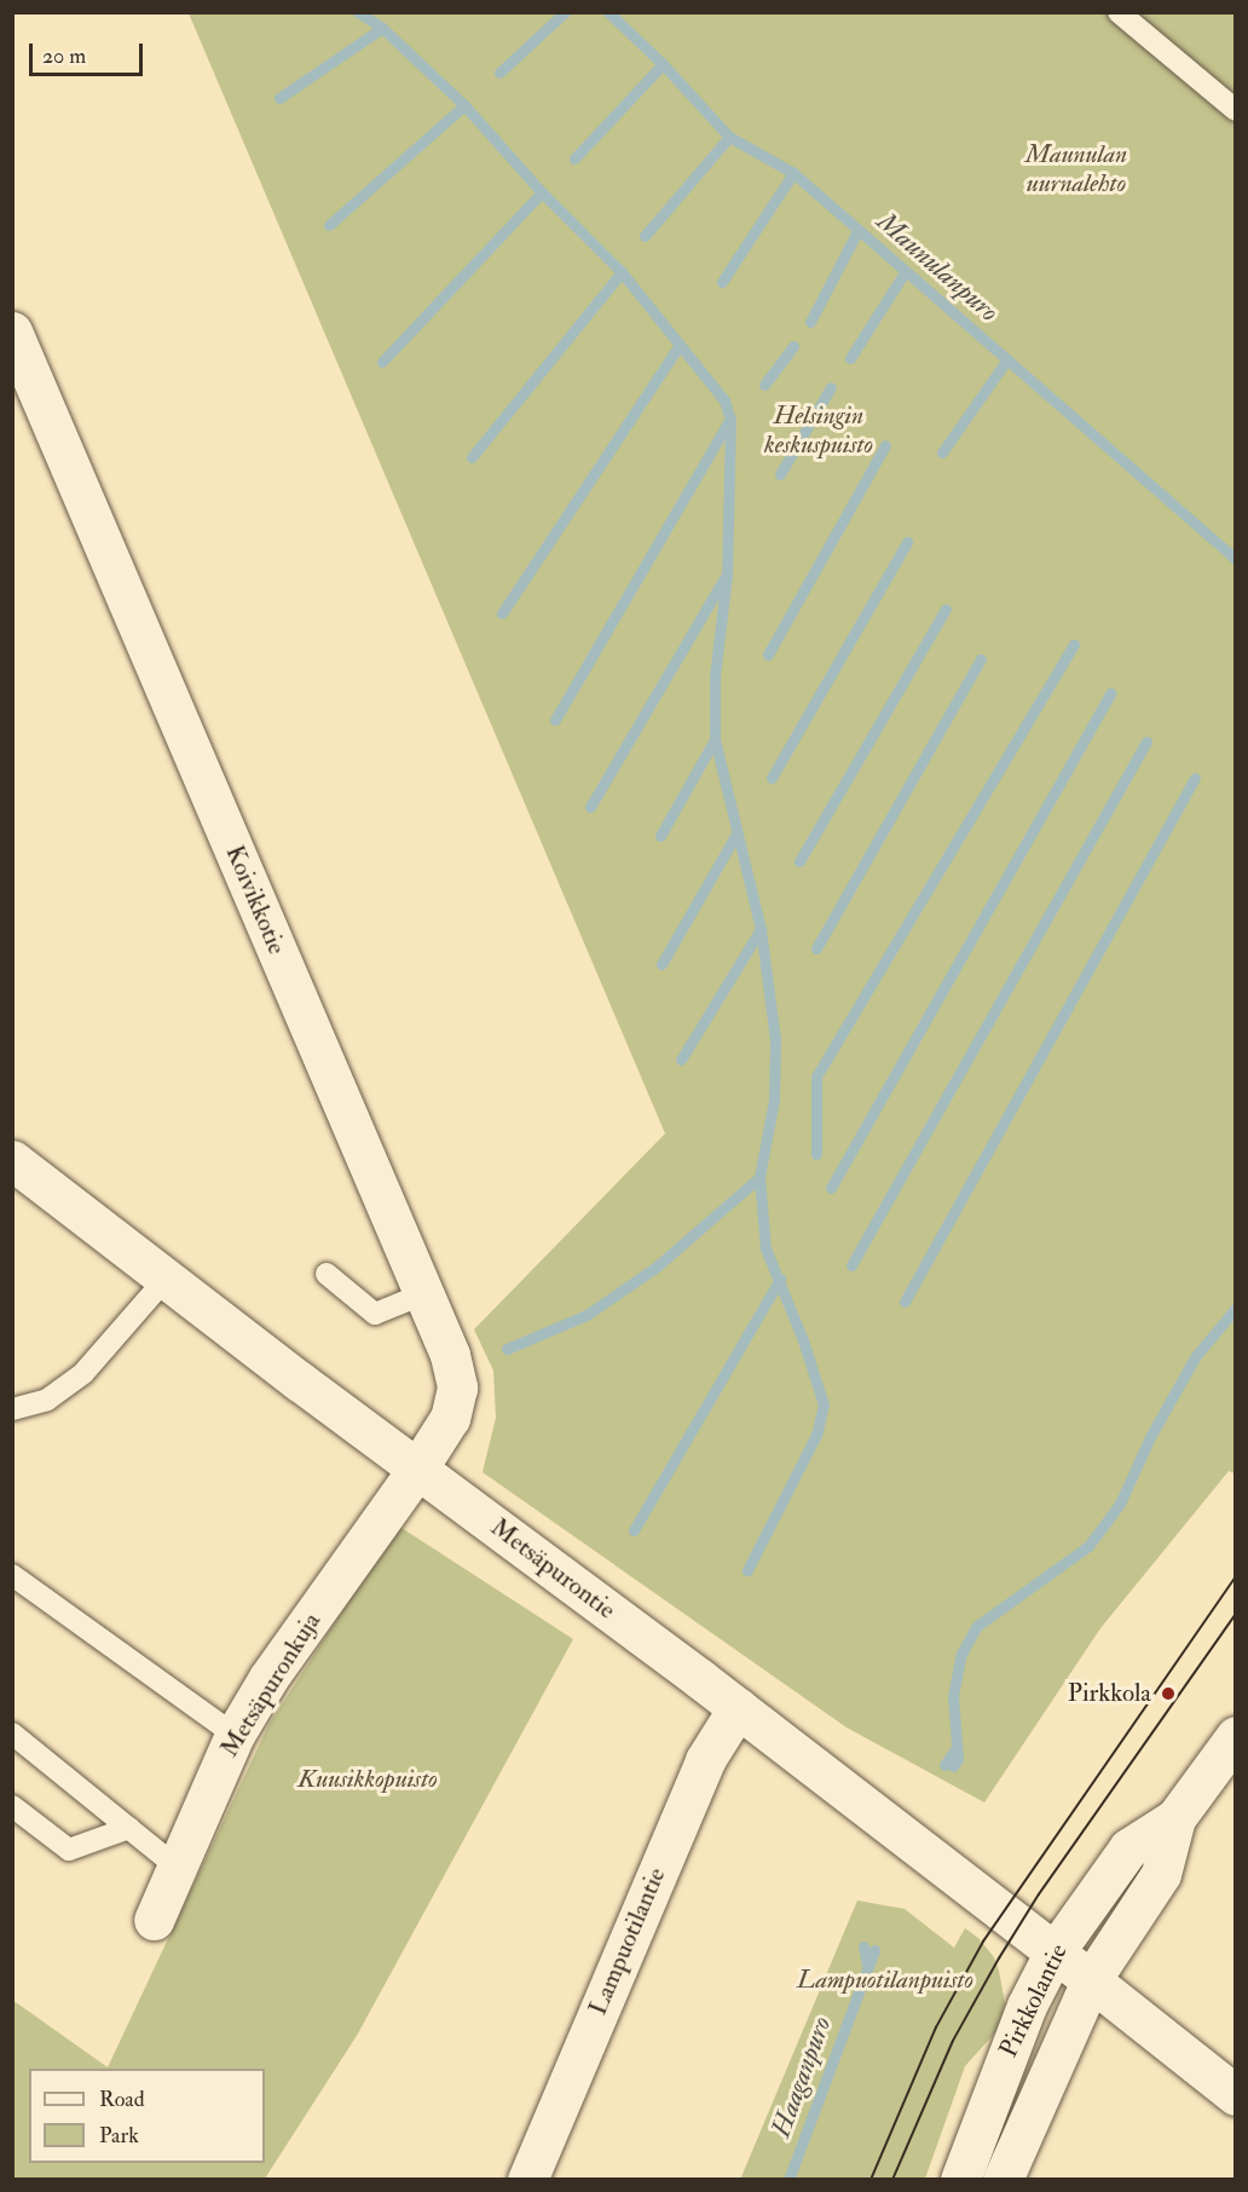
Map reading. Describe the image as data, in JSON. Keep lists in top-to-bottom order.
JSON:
{
  "streets": {
    "street": [
      "Koivikkotie",
      "Metsäpurontie",
      "Metsäpuronkuja",
      "Lampuotilantie",
      "Pirkkolantie"
    ]
  },
  "crossings": [
    ["Koivikkotie", "Metsäpurontie"],
    ["Koivikkotie", "Metsäpuronkuja"],
    ["Metsäpurontie", "Metsäpuronkuja"],
    ["Metsäpurontie", "Lampuotilantie"],
    ["Metsäpurontie", "Pirkkolantie"]
  ],
  "water": ["Maunulanpuro", "Haaganpuro"],
  "parks": [
    "Maunulan uurnalehto",
    "Helsingin keskuspuisto",
    "Kuusikkopuisto",
    "Lampuotilanpuisto"
  ],
  "places": ["Pirkkola"],
  "legend": ["Road", "Park"],
  "scale_bar": "20 m"
}
